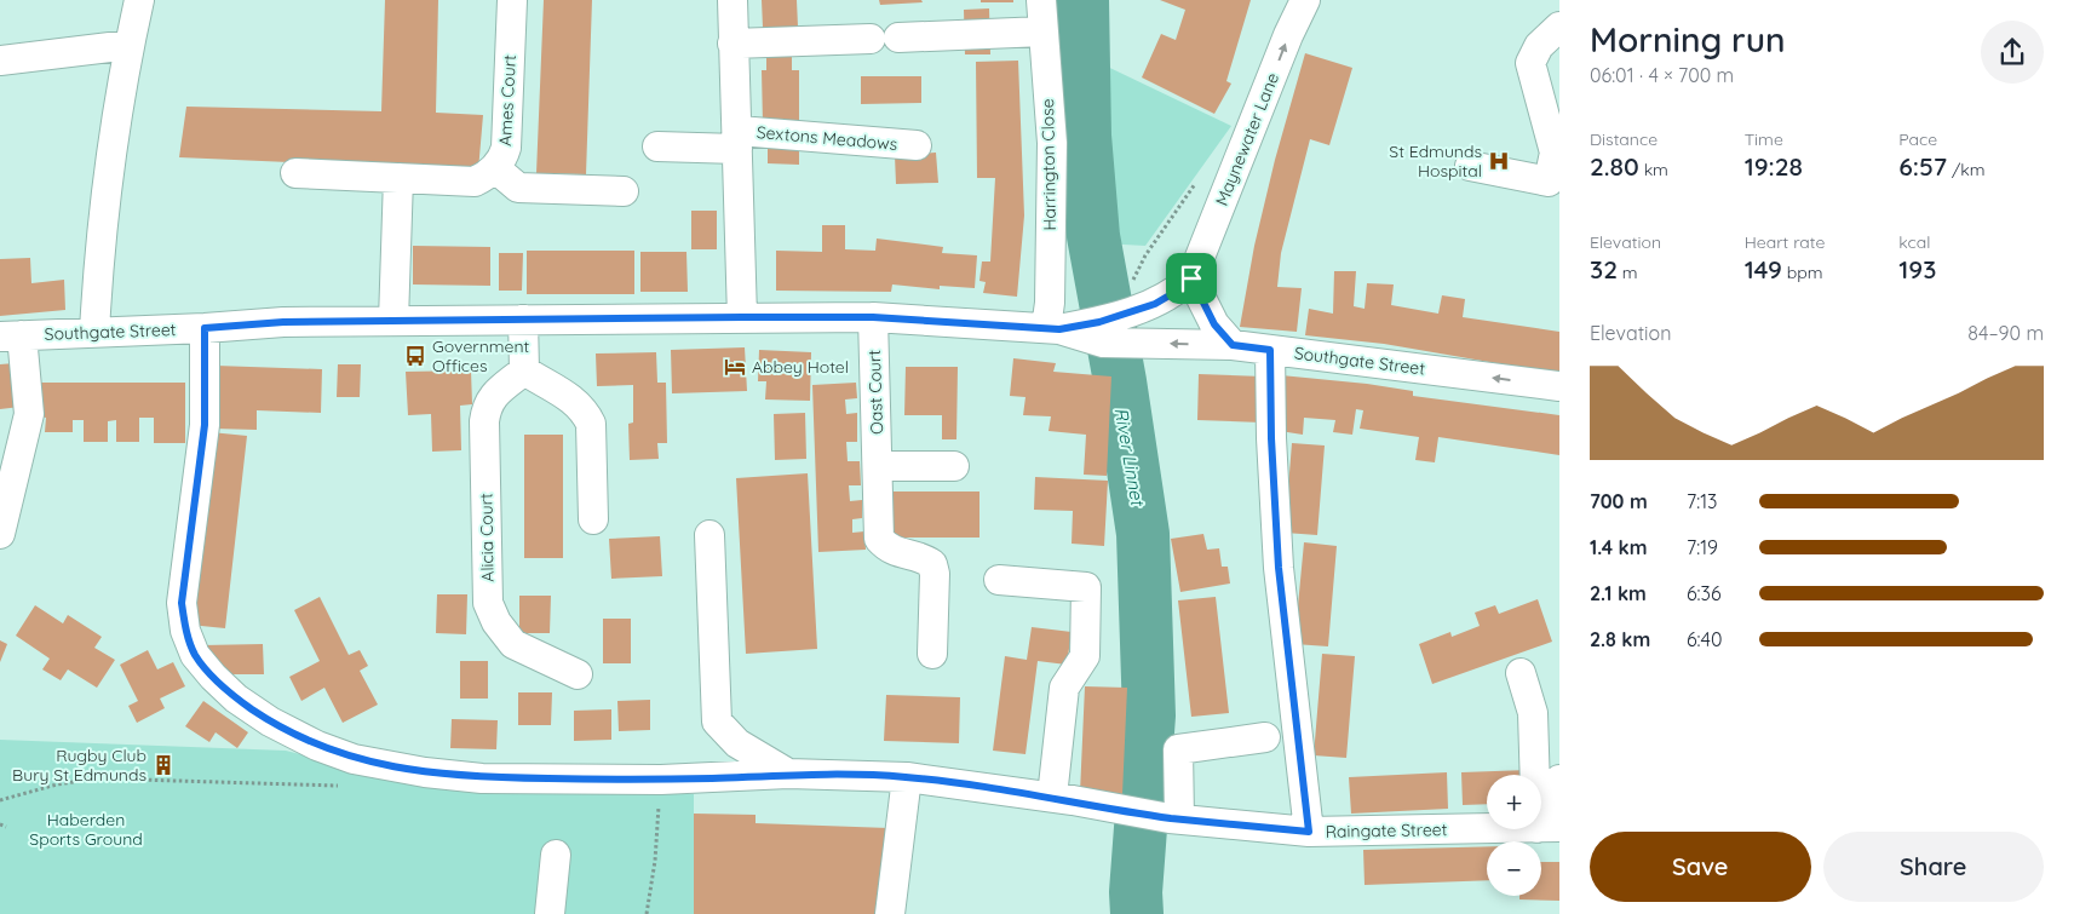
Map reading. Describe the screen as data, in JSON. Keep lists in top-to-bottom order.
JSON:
{
  "streets": {
    "street": [
      "Ames Court",
      "Sextons Meadows",
      "Maynewater Lane",
      "Harrington Close",
      "Southgate Street",
      "Oast Court",
      "Alicia Court",
      "Raingate Street"
    ]
  },
  "crossings": [
    ["Sextons Meadows", "Southgate Street"],
    ["Harrington Close", "Southgate Street"],
    ["Southgate Street", "Oast Court"],
    ["Southgate Street", "Raingate Street"]
  ],
  "one_way": ["Maynewater Lane"],
  "water": ["River Linnet"],
  "parks": ["Haberden Sports Ground"],
  "places": {
    "hospital": ["St Edmunds Hospital"],
    "bus stop": ["Government Offices"],
    "hotel": ["Abbey Hotel"],
    "building": ["Rugby Club Bury St Edmunds"]
  },
  "page": {
    "heading": ["Morning run", "06:01 · 4 × 700 m"],
    "stats": [
      ["Distance", "2.80 km"],
      ["Time", "19:28"],
      ["Pace", "6:57 /km"],
      ["Elevation", "32 m"],
      ["Heart rate", "149 bpm"],
      ["kcal", "193"]
    ],
    "chart": ["Elevation", "84–90 m"],
    "list": [
      {
        "name": "700 m",
        "note": "7:13"
      },
      {
        "name": "1.4 km",
        "note": "7:19"
      },
      {
        "name": "2.1 km",
        "note": "6:36"
      },
      {
        "name": "2.8 km",
        "note": "6:40"
      }
    ],
    "map_buttons": ["+", "−"],
    "buttons": ["Save", "Share"]
  }
}
